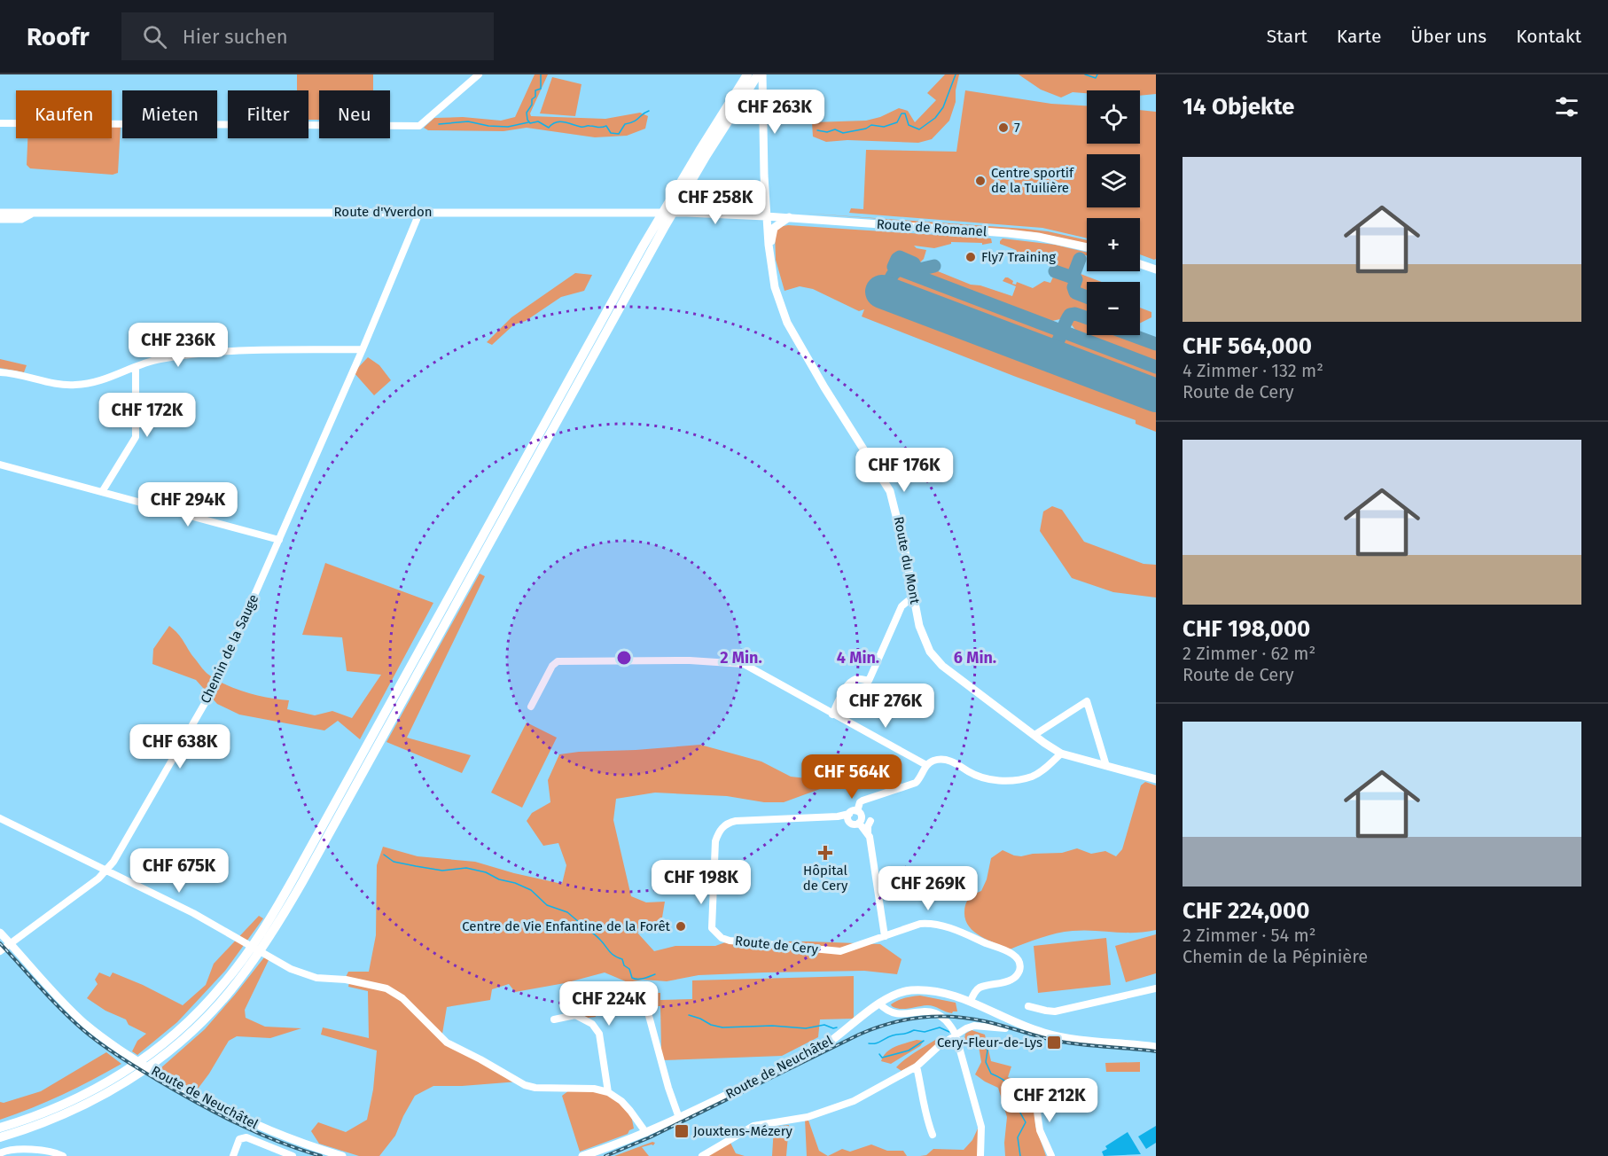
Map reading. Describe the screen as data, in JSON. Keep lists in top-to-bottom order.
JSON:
{
  "streets": {
    "main road": [
      "Route d'Yverdon",
      "Route de Romanel",
      "Route du Mont",
      "Route de Neuchâtel"
    ],
    "street": ["Chemin de la Sauge", "Route de Cery"]
  },
  "crossings": [
    ["Route d'Yverdon", "Route de Romanel"],
    ["Route d'Yverdon", "Route du Mont"],
    ["Route d'Yverdon", "Chemin de la Sauge"],
    ["Route de Romanel", "Route du Mont"],
    ["Chemin de la Sauge", "Route de Neuchâtel"],
    ["Route de Cery", "Route de Neuchâtel"]
  ],
  "places": {
    "other": [
      "7",
      "Centre sportif de la Tuilière",
      "Fly7 Training",
      "Centre de Vie Enfantine de la Forêt"
    ],
    "health": ["Hôpital de Cery"],
    "transit": ["Cery-Fleur-de-Lys", "Jouxtens-Mézery"]
  },
  "page": {
    "header": "Roofr",
    "search": "Hier suchen",
    "nav": [
      "Start",
      "Karte",
      "Über uns",
      "Kontakt"
    ],
    "heading": "14 Objekte",
    "price": [
      "CHF 263K",
      "CHF 258K",
      "CHF 236K",
      "CHF 172K",
      "CHF 176K",
      "CHF 294K",
      "CHF 276K",
      "CHF 638K",
      "CHF 564K",
      "CHF 675K",
      "CHF 198K",
      "CHF 269K",
      "CHF 224K",
      "CHF 212K"
    ],
    "map_buttons": ["+", "−"],
    "chip": [
      "Kaufen",
      "Mieten",
      "Filter",
      "Neu"
    ],
    "list": [
      {
        "name": "CHF 564,000",
        "note": "4 Zimmer · 132 m² · Route de Cery"
      },
      {
        "name": "CHF 198,000",
        "note": "2 Zimmer · 62 m² · Route de Cery"
      },
      {
        "name": "CHF 224,000",
        "note": "2 Zimmer · 54 m² · Chemin de la Pépinière"
      }
    ]
  },
  "rings": ["2 Min.", "4 Min.", "6 Min."]
}
